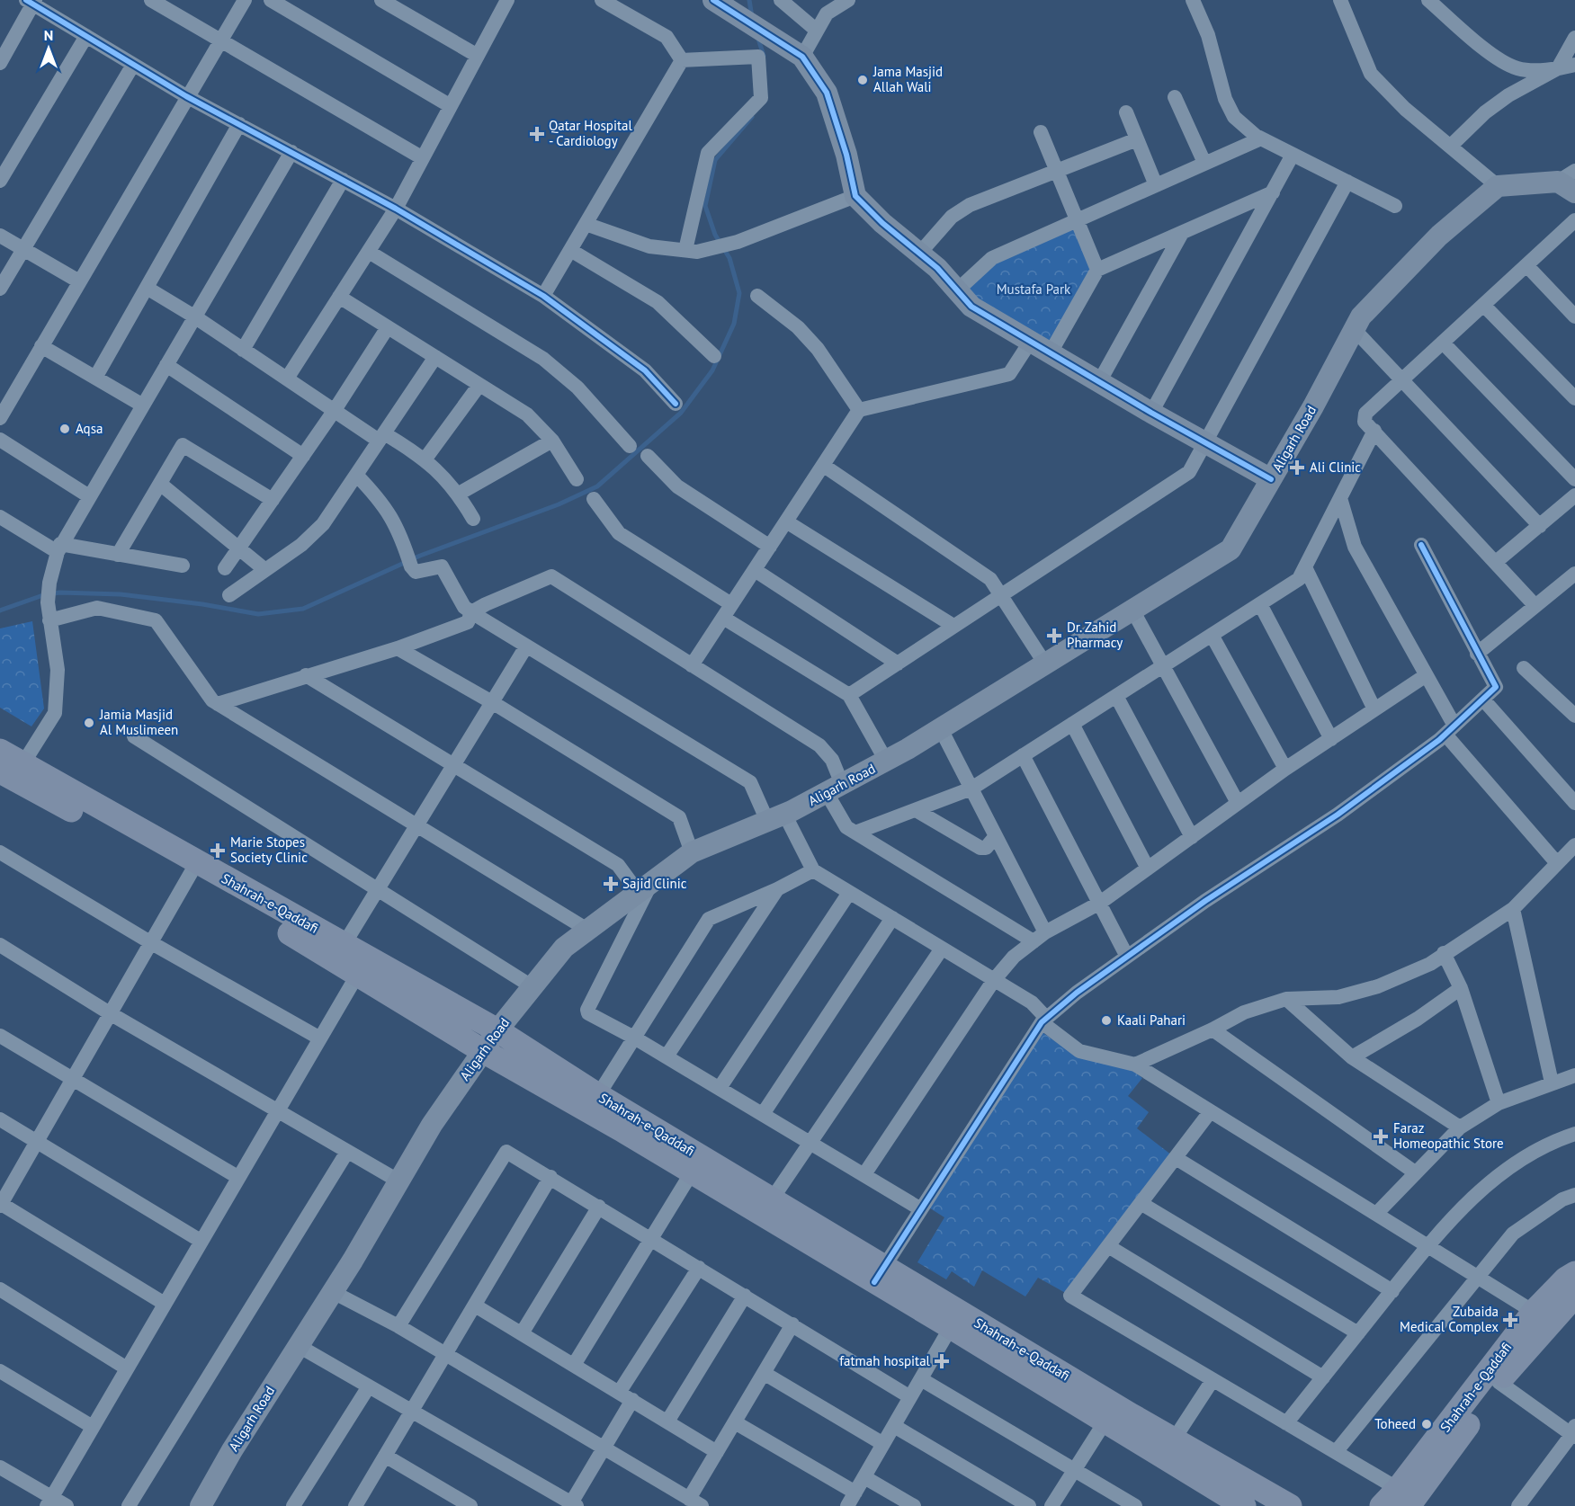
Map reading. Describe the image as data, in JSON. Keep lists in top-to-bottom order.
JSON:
{
  "streets": {
    "main road": ["Aligarh Road", "Shahrah-e-Qaddafi"]
  },
  "crossings": [
    ["Aligarh Road", "Shahrah-e-Qaddafi"]
  ],
  "parks": ["Mustafa Park"],
  "places": {
    "other": [
      "Jama Masjid Allah Wali",
      "Aqsa",
      "Jamia Masjid Al Muslimeen",
      "Kaali Pahari",
      "Toheed"
    ],
    "health": [
      "Qatar Hospital - Cardiology",
      "Ali Clinic",
      "Dr. Zahid Pharmacy",
      "Marie Stopes Society Clinic",
      "Sajid Clinic",
      "Faraz Homeopathic Store",
      "Zubaida Medical Complex",
      "fatmah hospital"
    ]
  },
  "north": "top"
}
